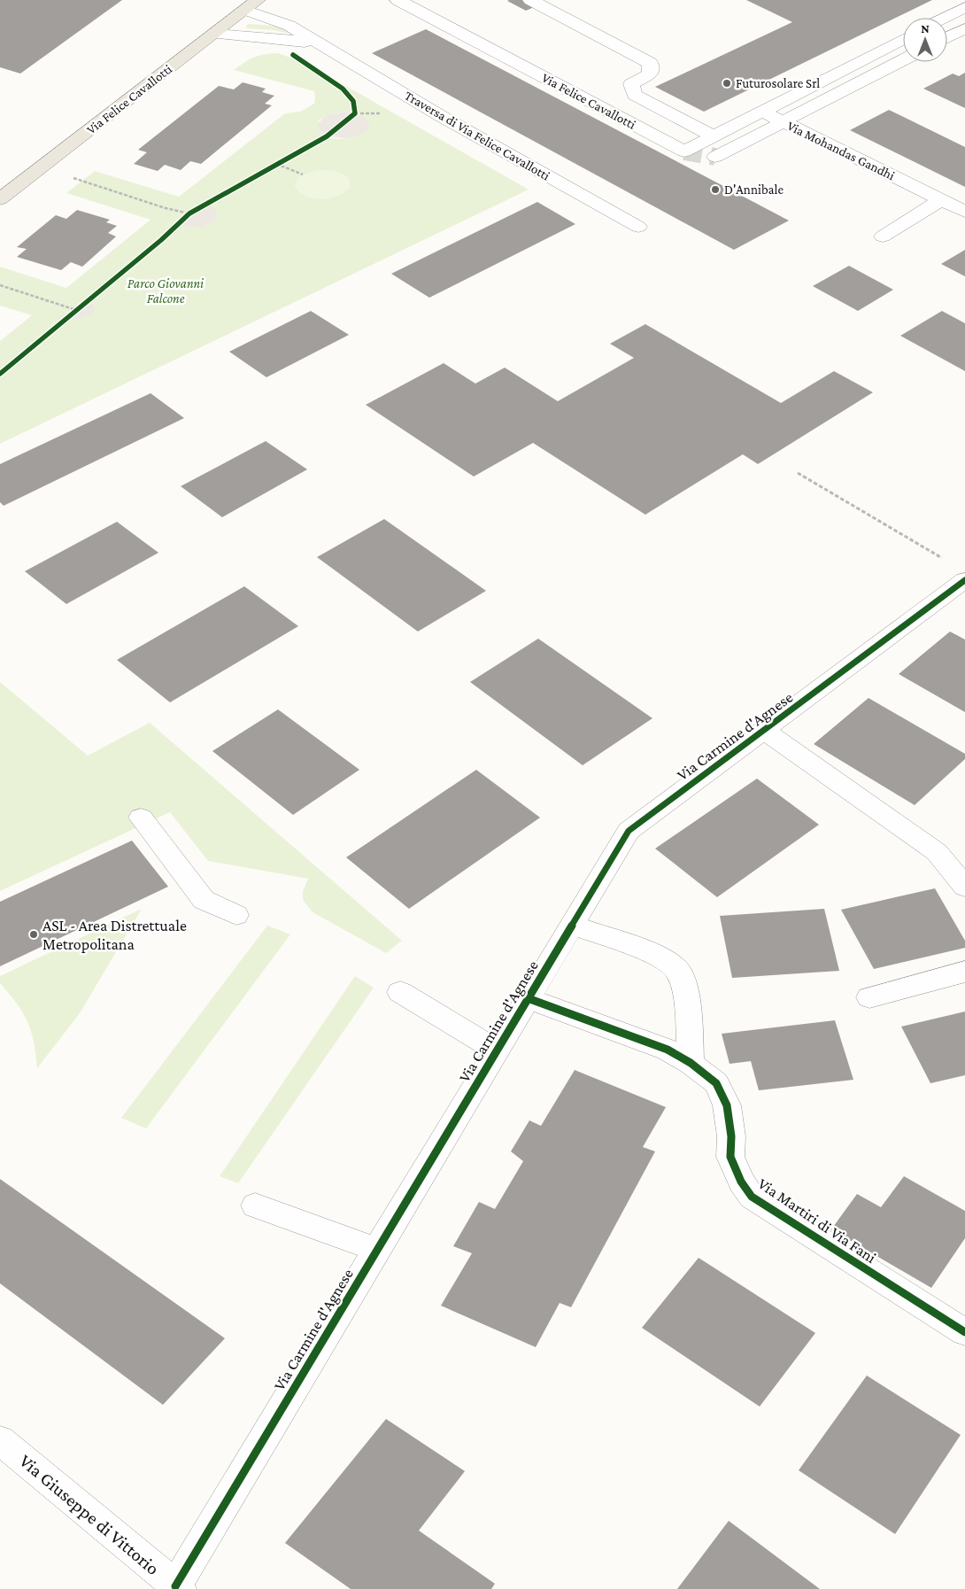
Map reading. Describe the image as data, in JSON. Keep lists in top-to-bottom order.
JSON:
{
  "streets": {
    "main road": ["Via Felice Cavallotti"],
    "street": [
      "Traversa di Via Felice Cavallotti",
      "Via Mohandas Gandhi",
      "Via Carmine d'Agnese",
      "Via Martiri di Via Fani",
      "Via Giuseppe di Vittorio"
    ]
  },
  "crossings": [
    ["Via Felice Cavallotti", "Traversa di Via Felice Cavallotti"],
    ["Via Carmine d'Agnese", "Via Martiri di Via Fani"],
    ["Via Carmine d'Agnese", "Via Giuseppe di Vittorio"]
  ],
  "parks": ["Parco Giovanni Falcone"],
  "places": ["Futurosolare Srl", "D'Annibale", "ASL - Area Distrettuale Metropolitana"],
  "north": "top"
}
